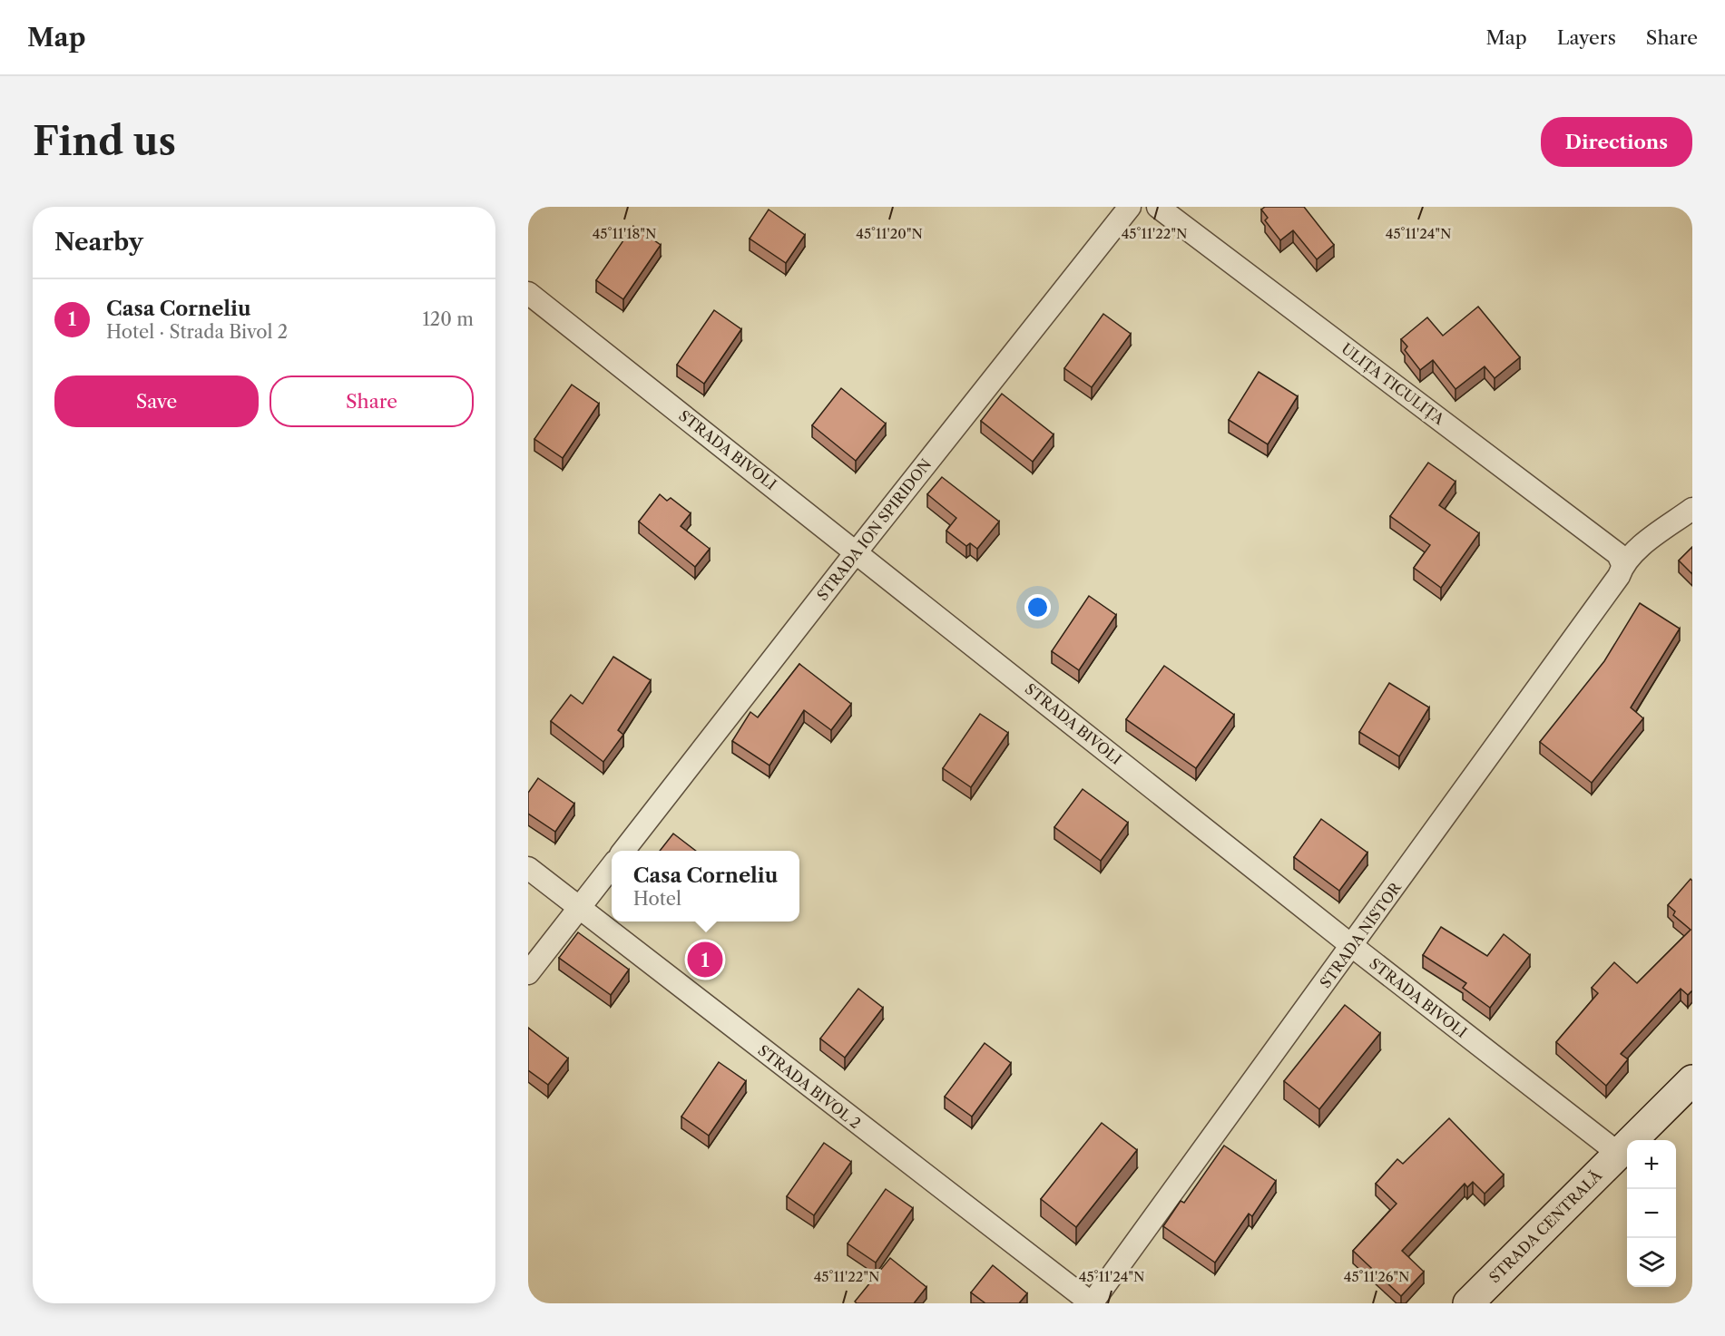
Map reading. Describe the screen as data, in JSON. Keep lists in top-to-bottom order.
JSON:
{
  "streets": {
    "main road": ["STRADA CENTRALĂ"],
    "street": [
      "ULIȚA TICULIȚA",
      "STRADA BIVOLI",
      "STRADA ION SPIRIDON",
      "STRADA NISTOR",
      "STRADA BIVOL 2"
    ]
  },
  "crossings": [
    ["ULIȚA TICULIȚA", "STRADA NISTOR"],
    ["STRADA BIVOLI", "STRADA ION SPIRIDON"],
    ["STRADA BIVOLI", "STRADA NISTOR"],
    ["STRADA BIVOLI", "STRADA CENTRALĂ"],
    ["STRADA NISTOR", "STRADA BIVOL 2"]
  ],
  "page": {
    "header": "Map",
    "nav": ["Map", "Layers", "Share"],
    "buttons": [
      "Directions",
      ["Save", "Share"]
    ],
    "title": "Find us",
    "heading": "Nearby",
    "list": [
      {
        "mark": "1",
        "name": "Casa Corneliu",
        "note": "Hotel · Strada Bivol 2",
        "value": "120 m"
      }
    ],
    "popup": ["Casa Corneliu", "Hotel"],
    "pins": "1",
    "map_buttons": ["+", "−"]
  },
  "coordinates": [
    "45°11'18\"N",
    "45°11'20\"N",
    "45°11'22\"N",
    "45°11'24\"N",
    "45°11'26\"N"
  ]
}
